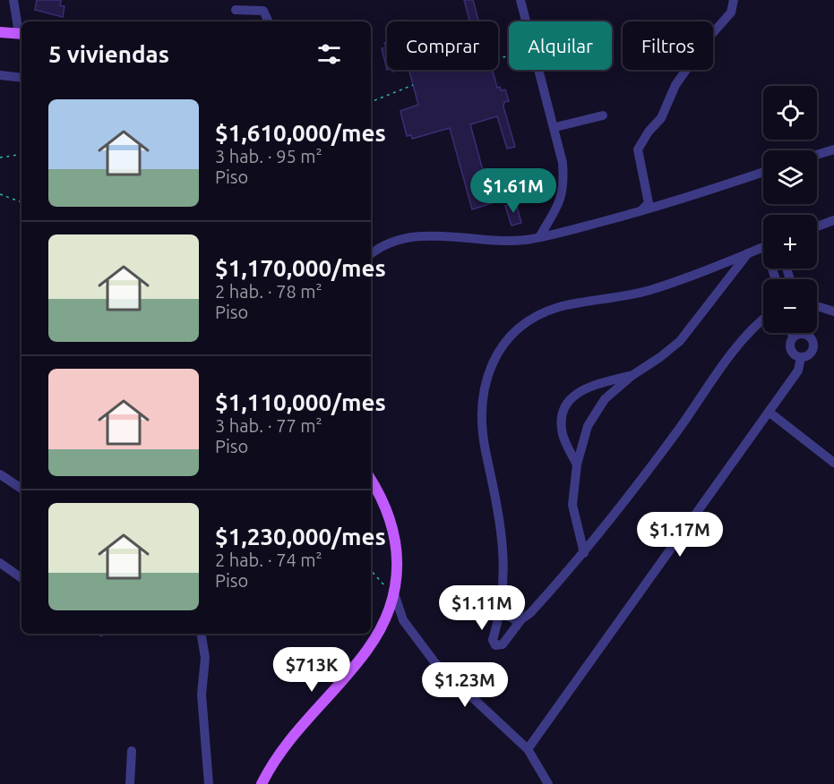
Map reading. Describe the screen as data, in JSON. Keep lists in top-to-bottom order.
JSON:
{
  "page": {
    "chip": ["Comprar", "Alquilar", "Filtros"],
    "heading": "5 viviendas",
    "map_buttons": ["+", "−"],
    "list": [
      {
        "name": "$1,610,000/mes",
        "note": "3 hab. · 95 m² · Piso"
      },
      {
        "name": "$1,170,000/mes",
        "note": "2 hab. · 78 m² · Piso"
      },
      {
        "name": "$1,110,000/mes",
        "note": "3 hab. · 77 m² · Piso"
      },
      {
        "name": "$1,230,000/mes",
        "note": "2 hab. · 74 m² · Piso"
      }
    ],
    "price": [
      "$1.61M",
      "$1.17M",
      "$1.11M",
      "$713K",
      "$1.23M"
    ]
  }
}
